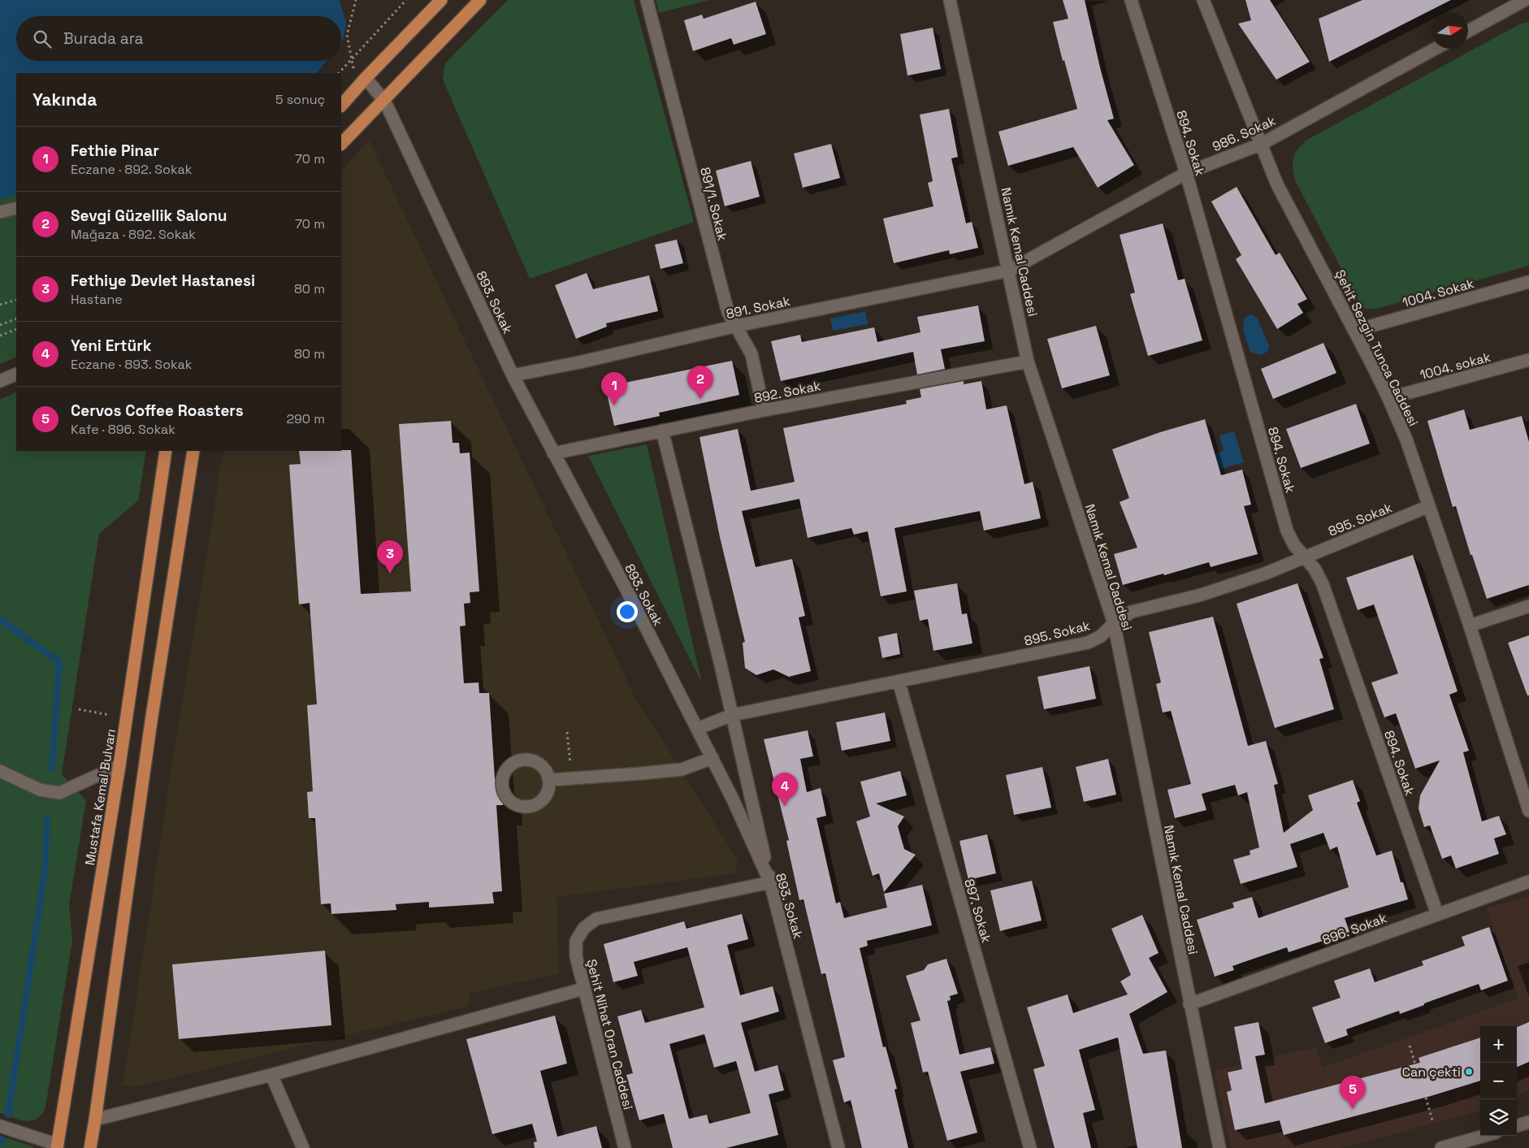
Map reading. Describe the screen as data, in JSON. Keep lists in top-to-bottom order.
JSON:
{
  "streets": {
    "main road": ["Mustafa Kemal Bulvarı"],
    "street": [
      "986. Sokak",
      "894. Sokak",
      "891/1. Sokak",
      "Namık Kemal Caddesi",
      "1004. Sokak",
      "893. Sokak",
      "891. Sokak",
      "Şehit Sezgin Tunca Caddesi",
      "1004. sokak",
      "892. Sokak",
      "895. Sokak",
      "897. Sokak",
      "896. Sokak",
      "Şehit Nihat Oran Caddesi"
    ]
  },
  "crossings": [
    ["986. Sokak", "894. Sokak"],
    ["986. Sokak", "Namık Kemal Caddesi"],
    ["986. Sokak", "891. Sokak"],
    ["986. Sokak", "Şehit Sezgin Tunca Caddesi"],
    ["894. Sokak", "895. Sokak"],
    ["894. Sokak", "896. Sokak"],
    ["891/1. Sokak", "891. Sokak"],
    ["891/1. Sokak", "892. Sokak"],
    ["Namık Kemal Caddesi", "891. Sokak"],
    ["Namık Kemal Caddesi", "892. Sokak"],
    ["Namık Kemal Caddesi", "895. Sokak"],
    ["Namık Kemal Caddesi", "896. Sokak"],
    ["1004. Sokak", "Şehit Sezgin Tunca Caddesi"],
    ["893. Sokak", "891. Sokak"],
    ["893. Sokak", "892. Sokak"],
    ["893. Sokak", "895. Sokak"],
    ["893. Sokak", "Şehit Nihat Oran Caddesi"],
    ["Şehit Sezgin Tunca Caddesi", "1004. sokak"],
    ["Şehit Sezgin Tunca Caddesi", "895. Sokak"],
    ["895. Sokak", "897. Sokak"]
  ],
  "places": ["Can çekti"],
  "north": "right",
  "page": {
    "search": "Burada ara",
    "heading": ["Yakında", "5 sonuç"],
    "list": [
      {
        "mark": "1",
        "name": "Fethie Pinar",
        "note": "Eczane · 892. Sokak",
        "value": "70 m"
      },
      {
        "mark": "2",
        "name": "Sevgi Güzellik Salonu",
        "note": "Mağaza · 892. Sokak",
        "value": "70 m"
      },
      {
        "mark": "3",
        "name": "Fethiye Devlet Hastanesi",
        "note": "Hastane",
        "value": "80 m"
      },
      {
        "mark": "4",
        "name": "Yeni Ertürk",
        "note": "Eczane · 893. Sokak",
        "value": "80 m"
      },
      {
        "mark": "5",
        "name": "Cervos Coffee Roasters",
        "note": "Kafe · 896. Sokak",
        "value": "290 m"
      }
    ],
    "pins": [
      "2",
      "1",
      "3",
      "4",
      "5"
    ],
    "map_buttons": ["+", "−"]
  }
}
